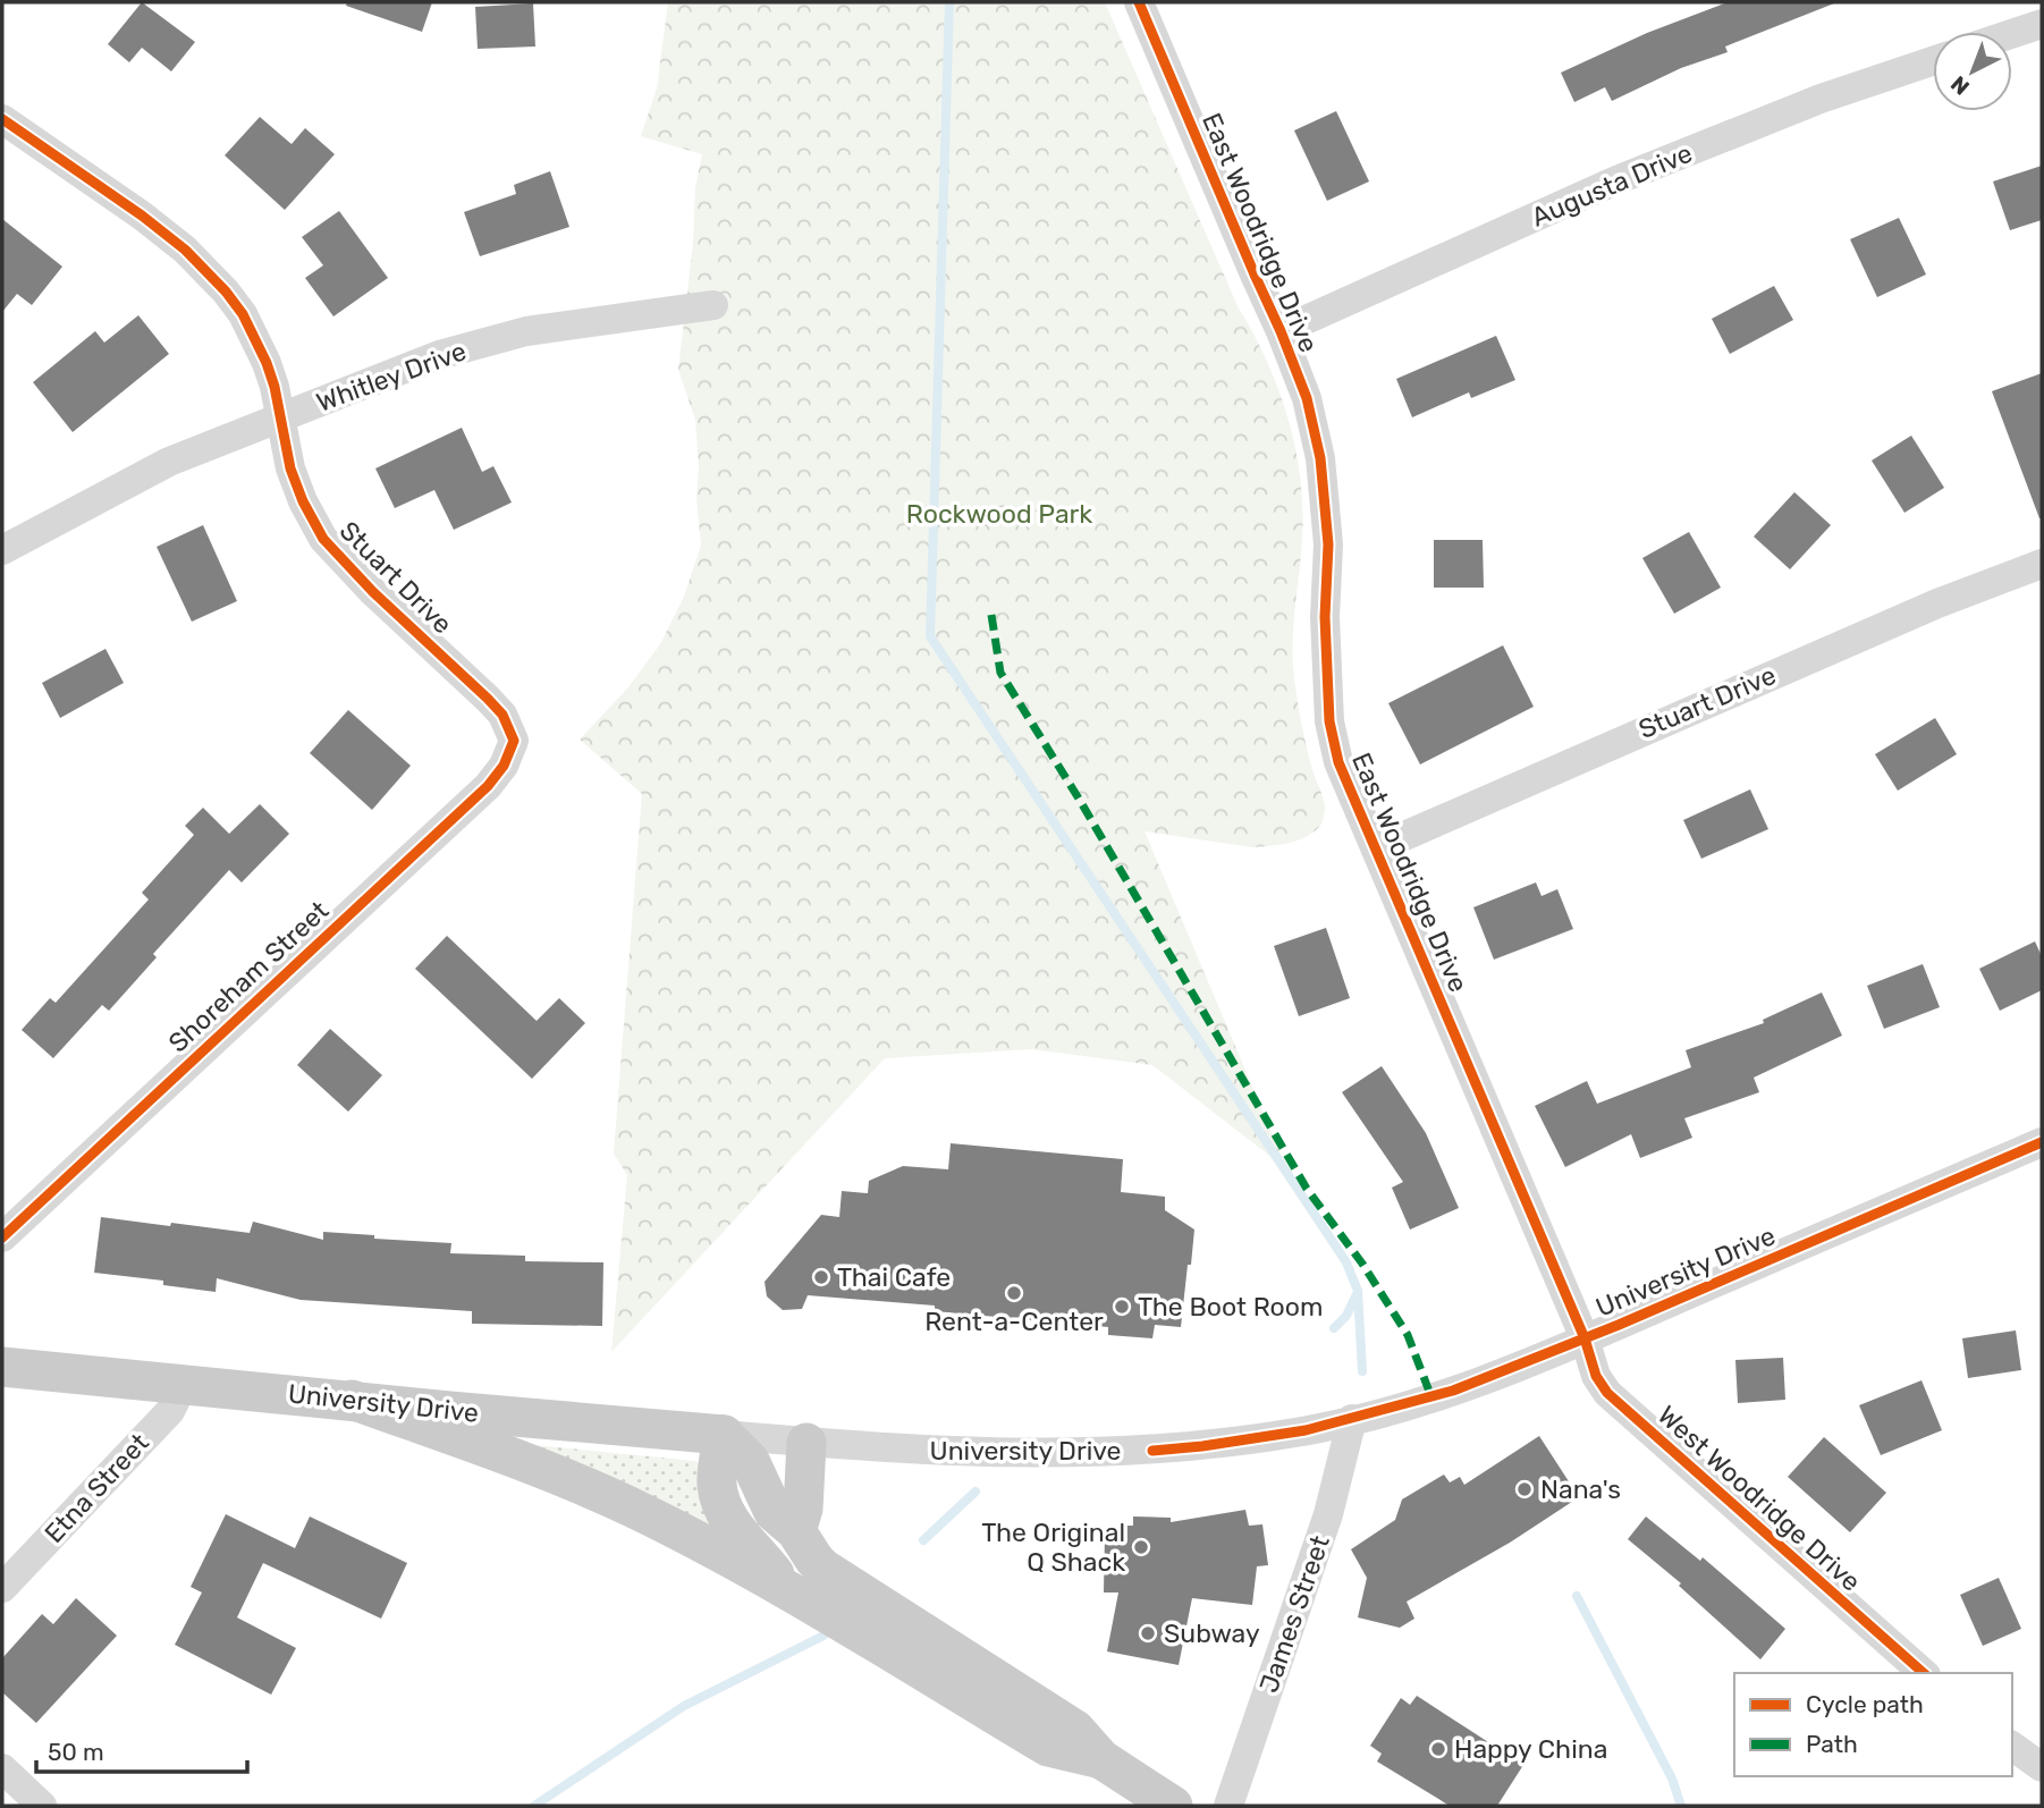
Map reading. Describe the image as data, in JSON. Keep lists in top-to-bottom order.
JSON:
{
  "streets": {
    "main road": ["University Drive"],
    "street": [
      "Augusta Drive",
      "East Woodridge Drive",
      "Whitley Drive",
      "Stuart Drive",
      "Shoreham Street",
      "Etna Street",
      "West Woodridge Drive",
      "James Street"
    ]
  },
  "crossings": [
    ["Augusta Drive", "East Woodridge Drive"],
    ["East Woodridge Drive", "Stuart Drive"],
    ["East Woodridge Drive", "University Drive"],
    ["East Woodridge Drive", "West Woodridge Drive"],
    ["Whitley Drive", "Stuart Drive"],
    ["Stuart Drive", "Shoreham Street"],
    ["University Drive", "Etna Street"],
    ["University Drive", "West Woodridge Drive"],
    ["University Drive", "James Street"]
  ],
  "parks": ["Rockwood Park"],
  "places": [
    "Thai Cafe",
    "Rent-a-Center",
    "The Boot Room",
    "Nana's",
    "The Original Q Shack",
    "Subway",
    "Happy China"
  ],
  "legend": ["Cycle path", "Path"],
  "scale_bar": "50 m",
  "north": "bottom left"
}
